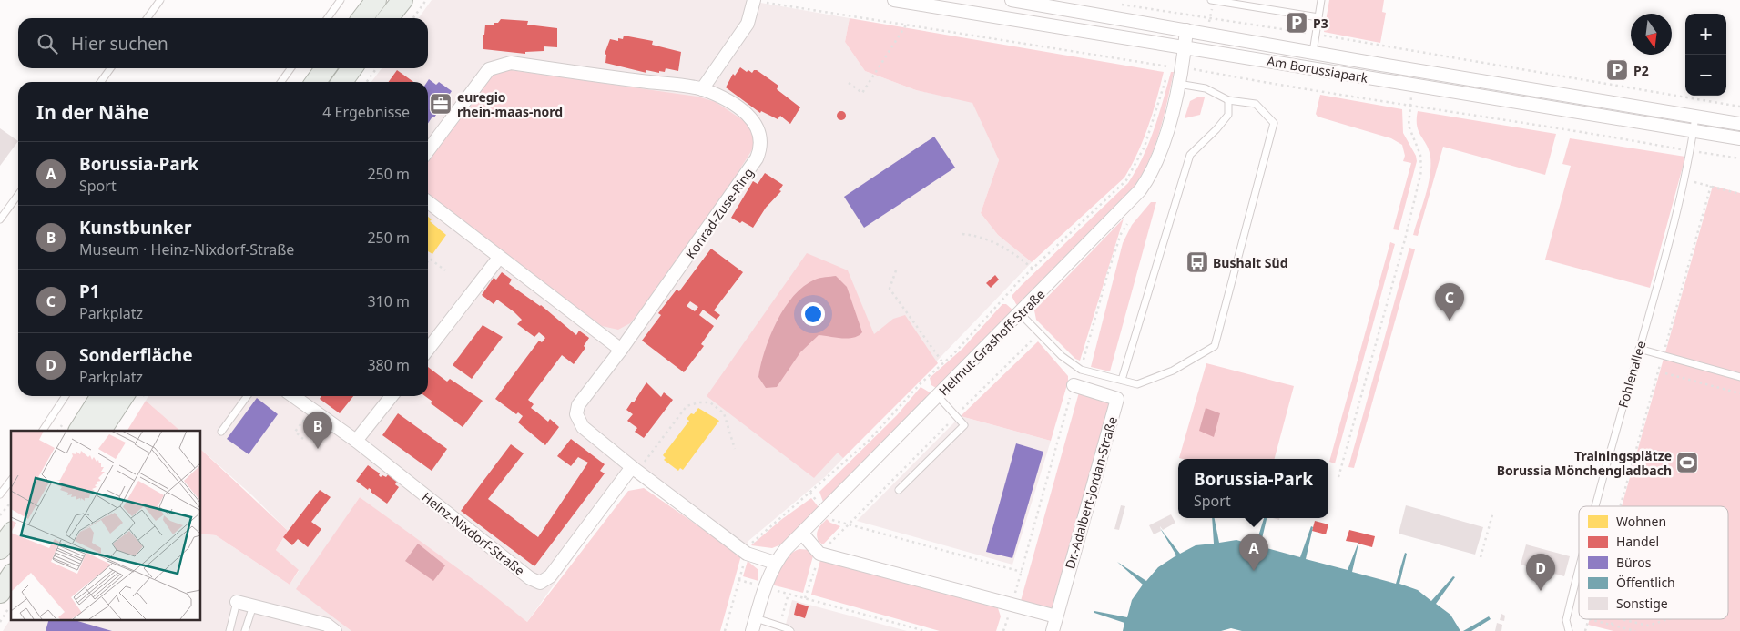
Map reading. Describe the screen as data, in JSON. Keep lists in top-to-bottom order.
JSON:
{
  "streets": {
    "street": [
      "Am Borussiapark",
      "Konrad-Zuse-Ring",
      "Helmut-Grashoff-Straße",
      "Dr.-Adalbert-Jordan-Straße",
      "Heinz-Nixdorf-Straße"
    ],
    "lane": ["Fohlenallee"]
  },
  "crossings": [
    ["Am Borussiapark", "Helmut-Grashoff-Straße"],
    ["Am Borussiapark", "Fohlenallee"],
    ["Konrad-Zuse-Ring", "Helmut-Grashoff-Straße"],
    ["Konrad-Zuse-Ring", "Heinz-Nixdorf-Straße"]
  ],
  "places": {
    "parking": ["P3", "P2"],
    "office": ["euregio rhein-maas-nord"],
    "bus stop": ["Bushalt Süd"],
    "sports": ["Trainingsplätze Borussia Mönchengladbach"]
  },
  "legend": [
    "Wohnen",
    "Handel",
    "Büros",
    "Öffentlich",
    "Sonstige"
  ],
  "north": "bottom",
  "page": {
    "map_buttons": ["+", "−"],
    "search": "Hier suchen",
    "heading": ["In der Nähe", "4 Ergebnisse"],
    "list": [
      {
        "mark": "A",
        "name": "Borussia-Park",
        "note": "Sport",
        "value": "250 m"
      },
      {
        "mark": "B",
        "name": "Kunstbunker",
        "note": "Museum · Heinz-Nixdorf-Straße",
        "value": "250 m"
      },
      {
        "mark": "C",
        "name": "P1",
        "note": "Parkplatz",
        "value": "310 m"
      },
      {
        "mark": "D",
        "name": "Sonderfläche",
        "note": "Parkplatz",
        "value": "380 m"
      }
    ],
    "pins": [
      "C",
      "B",
      "A",
      "D"
    ],
    "popup": ["Borussia-Park", "Sport"]
  }
}
